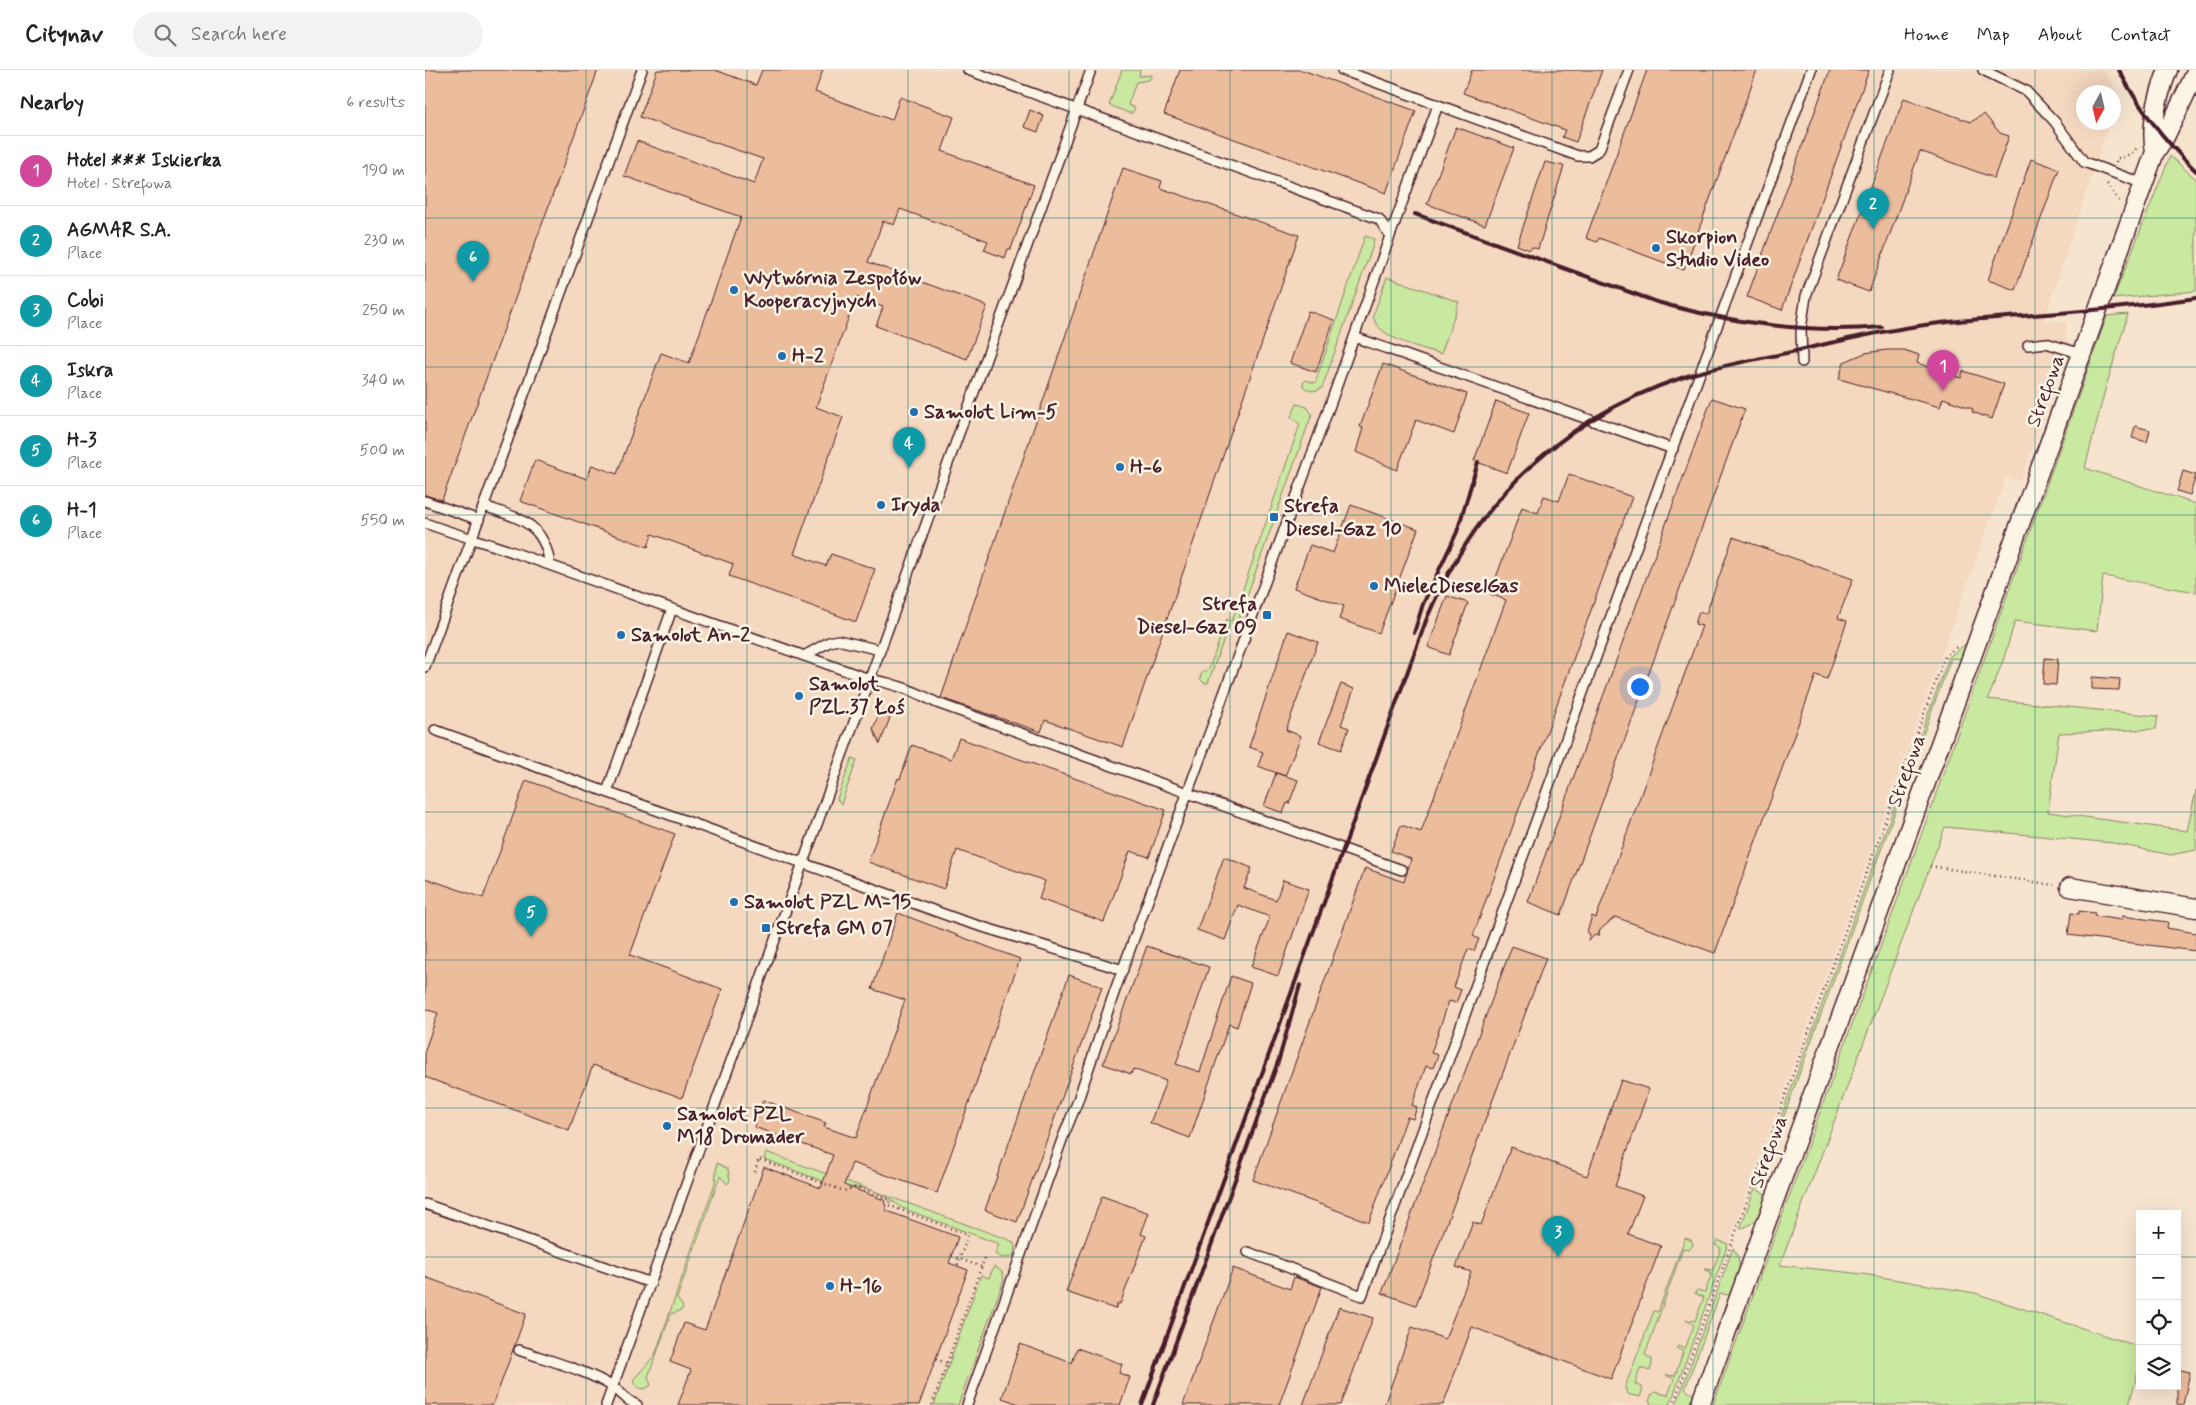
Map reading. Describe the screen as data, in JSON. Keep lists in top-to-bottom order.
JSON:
{
  "streets": {
    "street": ["Strefowa"]
  },
  "places": {
    "other": [
      "Skorpion Studio Video",
      "Wytwórnia Zespołów Kooperacyjnych",
      "H-2",
      "Samolot Lim-5",
      "H-6",
      "Iryda",
      "MielecDieselGas",
      "Samolot An-2",
      "Samolot PZL.37 Łoś",
      "Samolot PZL M-15",
      "Samolot PZL M18 Dromader",
      "H-16"
    ],
    "transit": ["Strefa Diesel-Gaz 10", "Strefa Diesel-Gaz 09", "Strefa GM 07"]
  },
  "north": "bottom",
  "page": {
    "header": "Citynav",
    "search": "Search here",
    "nav": [
      "Home",
      "Map",
      "About",
      "Contact"
    ],
    "heading": ["Nearby", "6 results"],
    "list": [
      {
        "mark": "1",
        "name": "Hotel *** Iskierka",
        "note": "Hotel · Strefowa",
        "value": "190 m"
      },
      {
        "mark": "2",
        "name": "AGMAR S.A.",
        "note": "Place",
        "value": "230 m"
      },
      {
        "mark": "3",
        "name": "Cobi",
        "note": "Place",
        "value": "250 m"
      },
      {
        "mark": "4",
        "name": "Iskra",
        "note": "Place",
        "value": "340 m"
      },
      {
        "mark": "5",
        "name": "H-3",
        "note": "Place",
        "value": "500 m"
      },
      {
        "mark": "6",
        "name": "H-1",
        "note": "Place",
        "value": "550 m"
      }
    ],
    "pins": [
      "2",
      "6",
      "1",
      "4",
      "5",
      "3"
    ],
    "map_buttons": ["+", "−"]
  }
}
